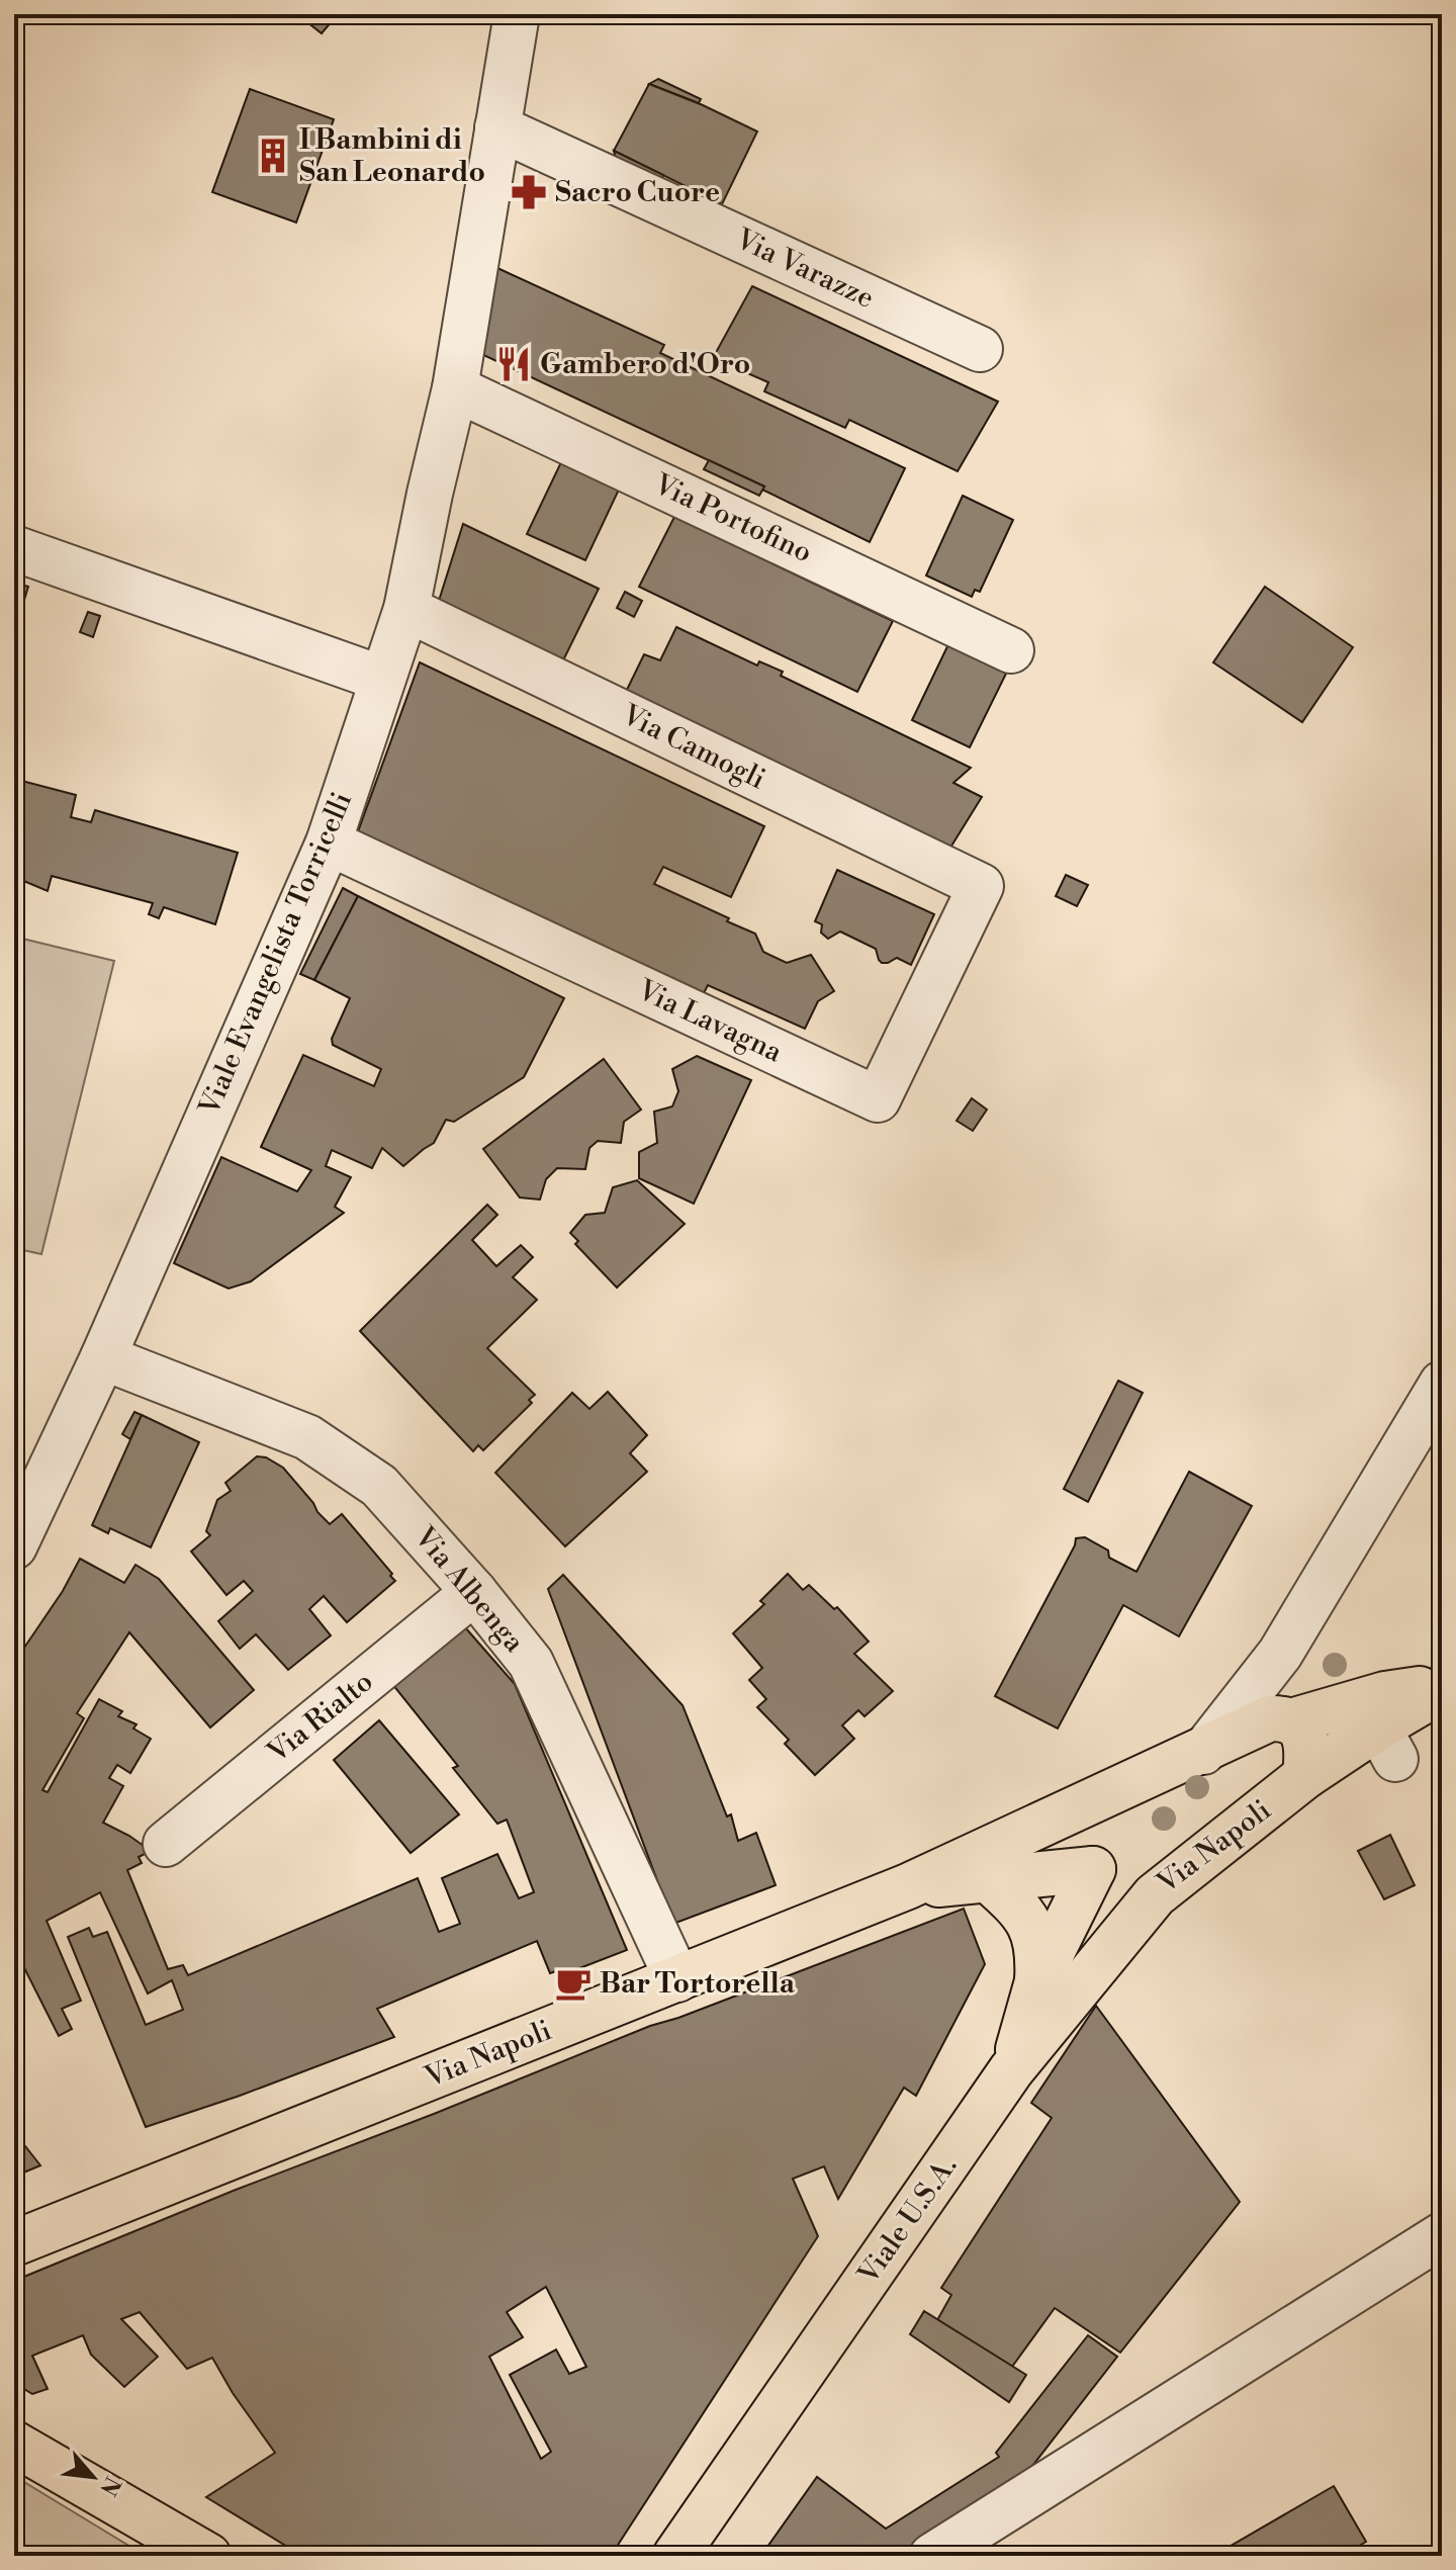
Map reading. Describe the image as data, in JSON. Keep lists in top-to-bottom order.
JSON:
{
  "streets": {
    "main road": ["Via Napoli", "Viale U.S.A."],
    "street": [
      "Via Varazze",
      "Via Portofino",
      "Via Camogli",
      "Viale Evangelista Torricelli",
      "Via Lavagna",
      "Via Albenga",
      "Via Rialto"
    ]
  },
  "crossings": [
    ["Via Varazze", "Viale Evangelista Torricelli"],
    ["Via Portofino", "Viale Evangelista Torricelli"],
    ["Via Camogli", "Viale Evangelista Torricelli"],
    ["Via Camogli", "Via Lavagna"],
    ["Viale Evangelista Torricelli", "Via Lavagna"],
    ["Viale Evangelista Torricelli", "Via Albenga"],
    ["Via Albenga", "Via Rialto"],
    ["Via Albenga", "Via Napoli"],
    ["Via Napoli", "Viale U.S.A."]
  ],
  "places": {
    "building": ["I Bambini di San Leonardo"],
    "pharmacy": ["Sacro Cuore"],
    "restaurant": ["Gambero d'Oro"],
    "cafe": ["Bar Tortorella"]
  },
  "north": "bottom right"
}
